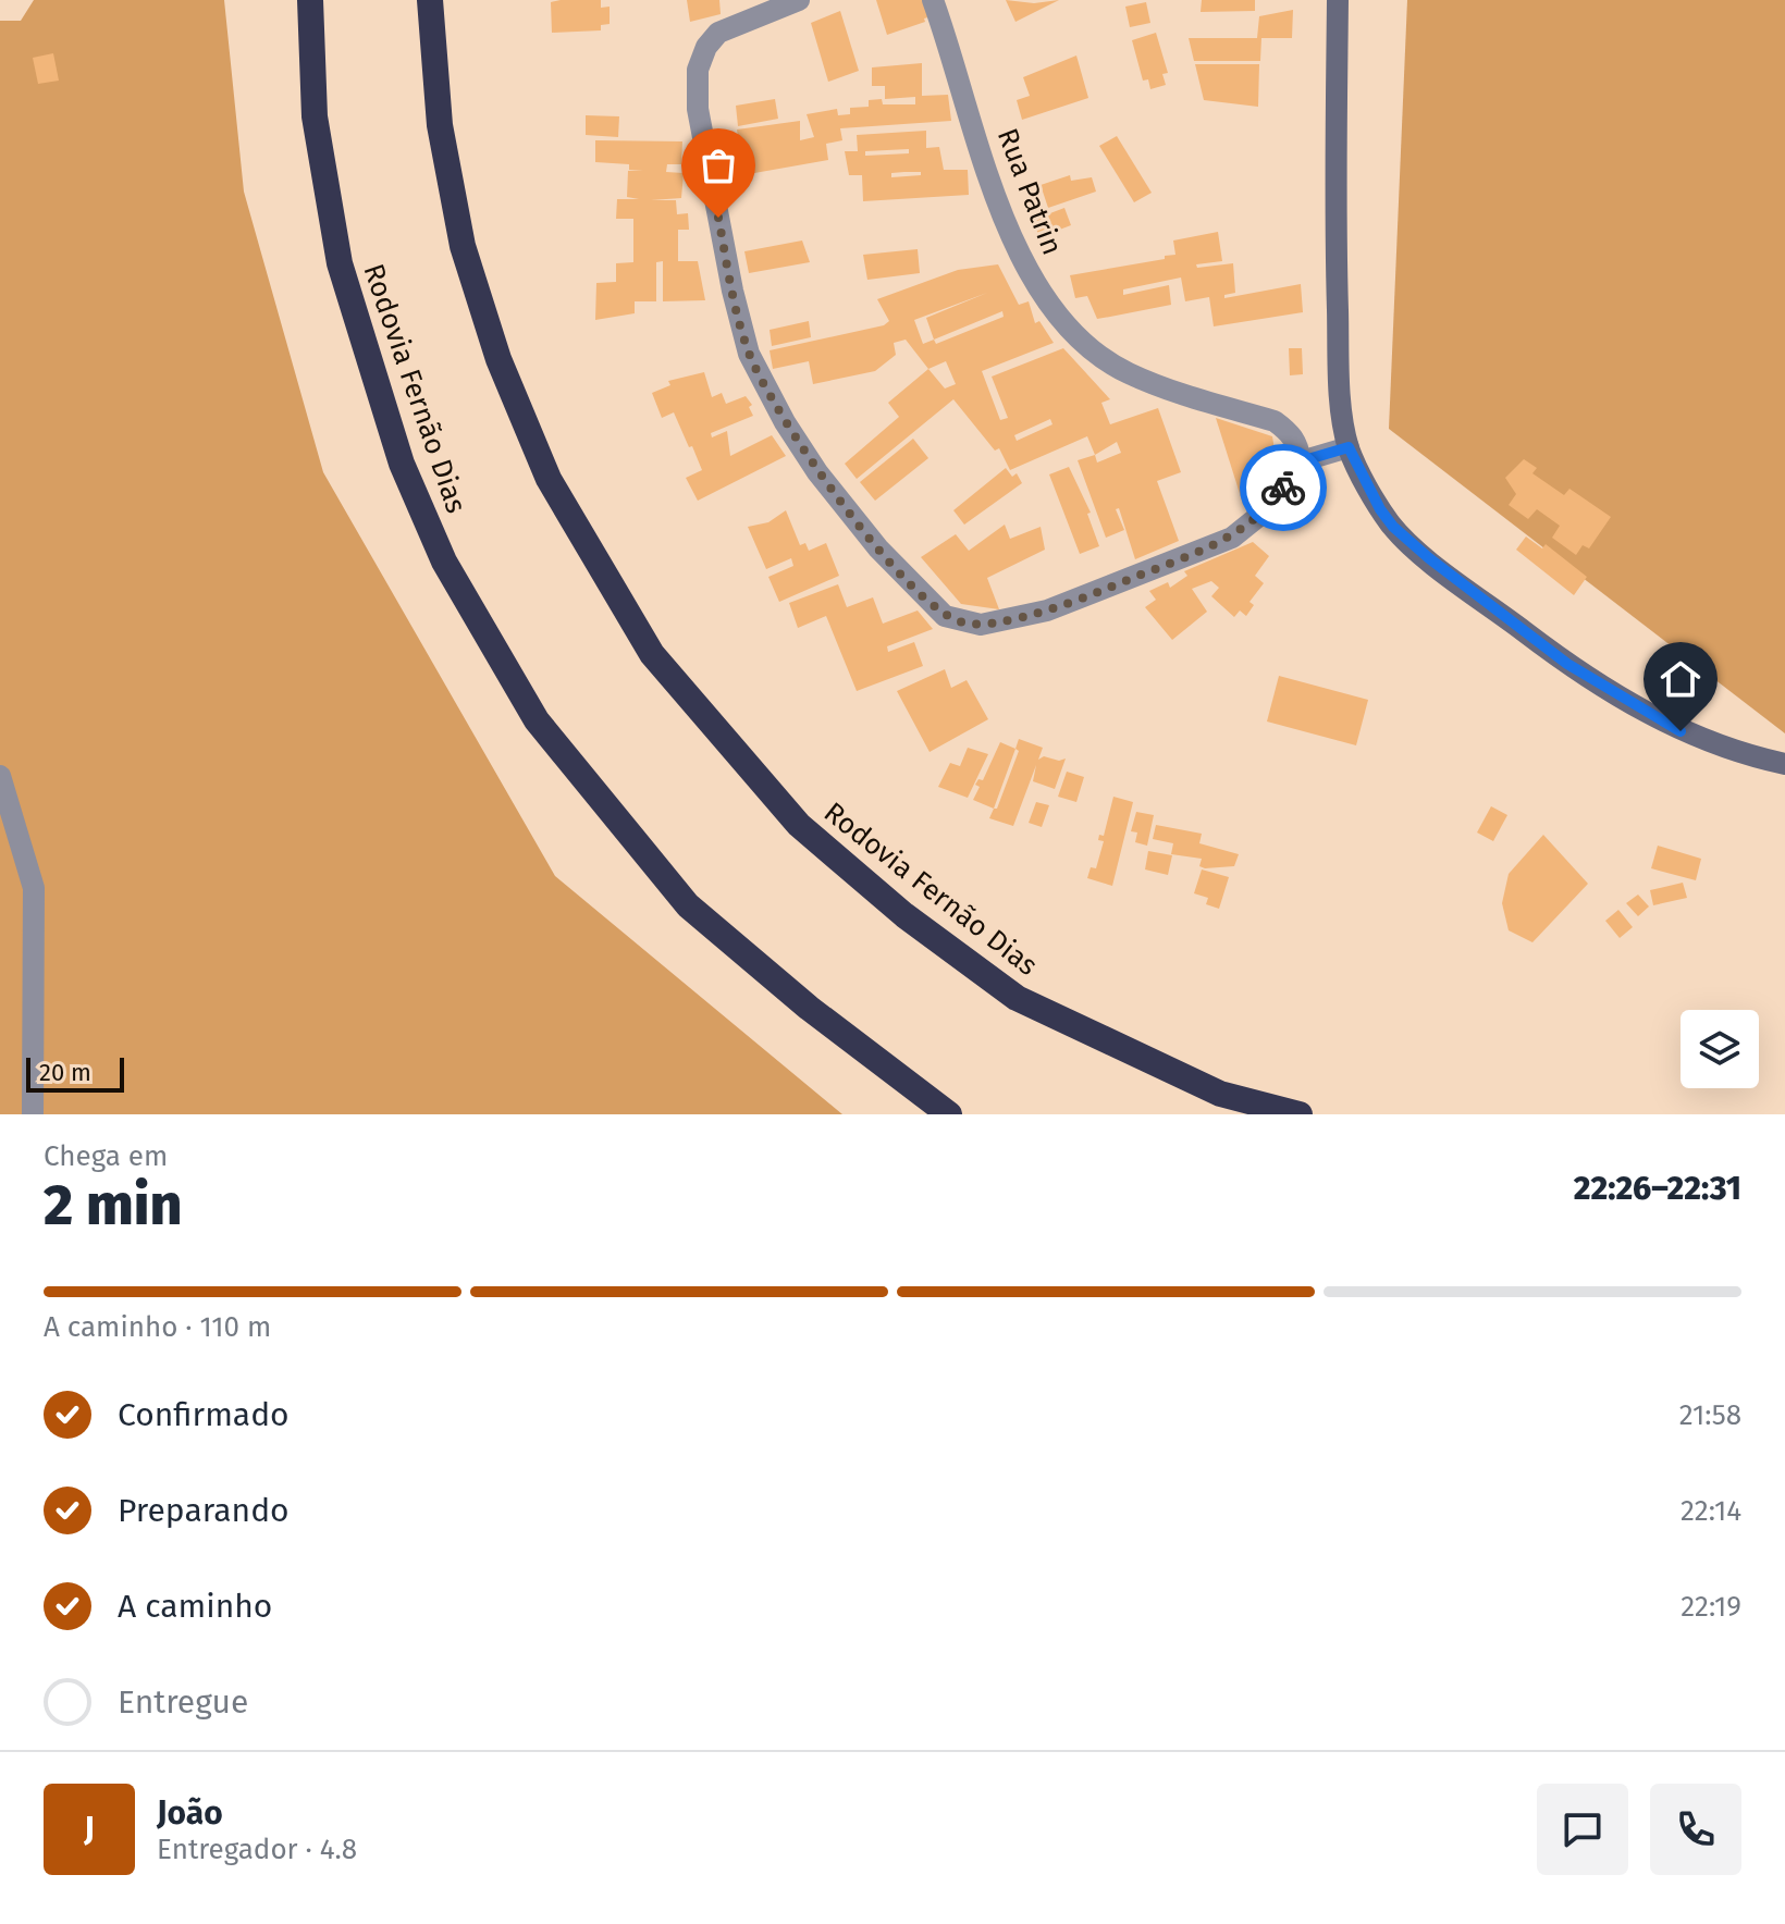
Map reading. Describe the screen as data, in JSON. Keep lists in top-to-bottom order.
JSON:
{
  "streets": {
    "highway": ["Rodovia Fernão Dias"],
    "street": ["Rua Patrin"]
  },
  "scale_bar": "20 m",
  "page": {
    "scale": "20 m",
    "heading": ["2 min", "Chega em", "22:26–22:31"],
    "panel": ["João", "Entregador · 4.8"],
    "bar": "A caminho · 110 m",
    "list": [
      ["Confirmado", "21:58"],
      ["Preparando", "22:14"],
      ["A caminho", "22:19"],
      "Entregue"
    ],
    "round": "J"
  }
}
